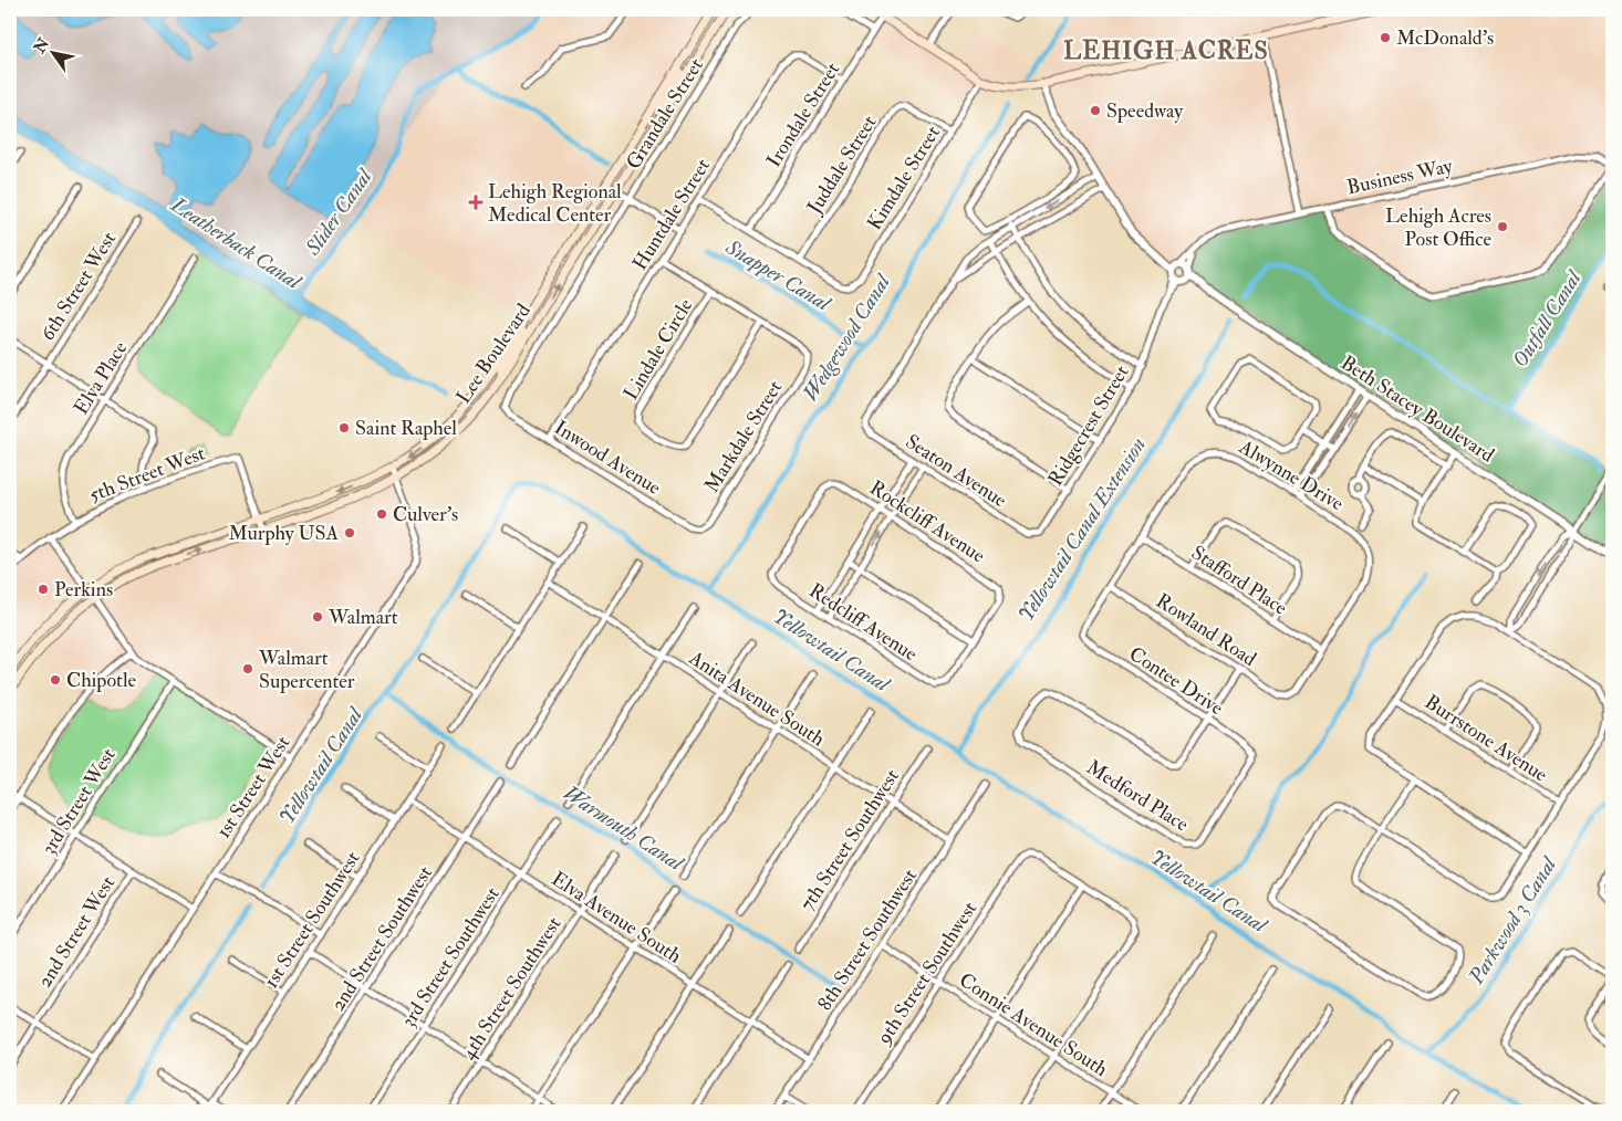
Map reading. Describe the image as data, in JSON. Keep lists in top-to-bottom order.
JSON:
{
  "streets": {
    "main road": ["Lee Boulevard"],
    "street": [
      "Grandale Street",
      "Irondale Street",
      "Juddale Street",
      "Business Way",
      "Kimdale Street",
      "Huntdale Street",
      "6th Street West",
      "Lindale Circle",
      "Elva Place",
      "Beth Stacey Boulevard",
      "Ridgecrest Street",
      "Markdale Street",
      "Inwood Avenue",
      "Seaton Avenue",
      "5th Street West",
      "Alwynne Drive",
      "Rockcliff Avenue",
      "Stafford Place",
      "Redcliff Avenue",
      "Rowland Road",
      "Contee Drive",
      "Anita Avenue South",
      "Burrstone Avenue",
      "1st Street West",
      "Medford Place",
      "3rd Street West",
      "7th Street Southwest",
      "Elva Avenue South",
      "1st Street Southwest",
      "2nd Street West",
      "2nd Street Southwest",
      "8th Street Southwest",
      "3rd Street Southwest",
      "9th Street Southwest",
      "4th Street Southwest",
      "Connie Avenue South"
    ]
  },
  "crossings": [
    ["Grandale Street", "Inwood Avenue"],
    ["Irondale Street", "Huntdale Street"],
    ["Juddale Street", "Kimdale Street"],
    ["Business Way", "Beth Stacey Boulevard"],
    ["Business Way", "Ridgecrest Street"],
    ["Huntdale Street", "Inwood Avenue"],
    ["Lindale Circle", "Markdale Street"],
    ["Lee Boulevard", "5th Street West"],
    ["Lee Boulevard", "1st Street West"],
    ["Elva Place", "5th Street West"],
    ["Beth Stacey Boulevard", "Ridgecrest Street"],
    ["Ridgecrest Street", "Seaton Avenue"],
    ["Markdale Street", "Inwood Avenue"],
    ["Alwynne Drive", "Stafford Place"],
    ["Alwynne Drive", "Rowland Road"],
    ["Alwynne Drive", "Contee Drive"],
    ["Rockcliff Avenue", "Redcliff Avenue"],
    ["Contee Drive", "Medford Place"],
    ["Anita Avenue South", "7th Street Southwest"],
    ["Anita Avenue South", "8th Street Southwest"],
    ["Elva Avenue South", "1st Street Southwest"],
    ["Elva Avenue South", "2nd Street Southwest"],
    ["Elva Avenue South", "8th Street Southwest"],
    ["Elva Avenue South", "3rd Street Southwest"],
    ["Elva Avenue South", "4th Street Southwest"],
    ["8th Street Southwest", "Connie Avenue South"],
    ["9th Street Southwest", "Connie Avenue South"]
  ],
  "districts": ["LEHIGH ACRES"],
  "water": [
    "Slider Canal",
    "Leatherback Canal",
    "Snapper Canal",
    "Outfall Canal",
    "Wedgewood Canal",
    "Yellowtail Canal Extension",
    "Yellowtail Canal",
    "Warmouth Canal",
    "Parkwood 3 Canal"
  ],
  "places": {
    "other": [
      "McDonald's",
      "Speedway",
      "Lehigh Acres Post Office",
      "Saint Raphel",
      "Culver's",
      "Murphy USA",
      "Perkins",
      "Walmart",
      "Walmart Supercenter",
      "Chipotle"
    ],
    "health": ["Lehigh Regional Medical Center"]
  },
  "north": "top left"
}
